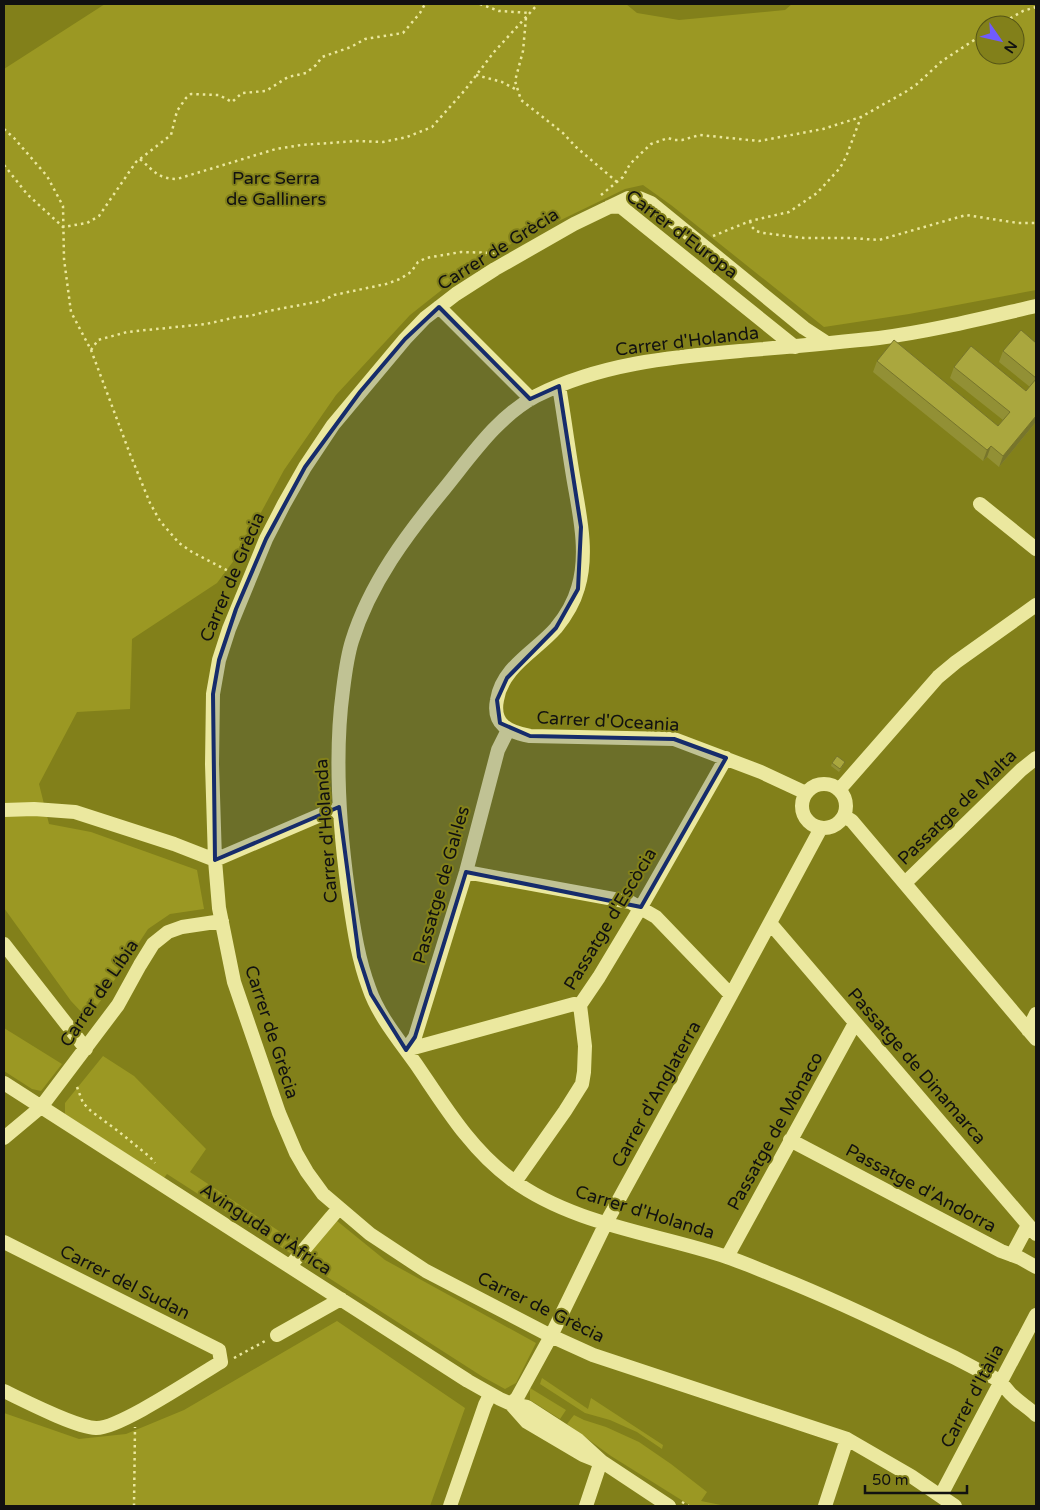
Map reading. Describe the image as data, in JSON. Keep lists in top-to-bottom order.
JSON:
{
  "streets": {
    "street": [
      "Carrer d'Europa",
      "Carrer de Grècia",
      "Carrer d'Holanda",
      "Carrer d'Oceania",
      "Passatge de Malta",
      "Passatge de Gal·les",
      "Passatge d'Escòcia",
      "Carrer de Líbia",
      "Passatge de Dinamarca",
      "Carrer d'Anglaterra",
      "Passatge de Mònaco",
      "Passatge d'Andorra",
      "Avinguda d'Àfrica",
      "Carrer del Sudan",
      "Carrer d'Itàlia"
    ]
  },
  "crossings": [
    ["Carrer d'Europa", "Carrer de Grècia"],
    ["Carrer d'Europa", "Carrer d'Holanda"],
    ["Carrer de Grècia", "Carrer de Líbia"],
    ["Carrer de Grècia", "Carrer d'Anglaterra"],
    ["Carrer de Grècia", "Carrer d'Itàlia"],
    ["Carrer d'Holanda", "Passatge de Gal·les"],
    ["Carrer d'Holanda", "Passatge d'Escòcia"],
    ["Carrer d'Holanda", "Carrer d'Anglaterra"],
    ["Carrer d'Holanda", "Passatge de Mònaco"],
    ["Carrer d'Holanda", "Carrer d'Itàlia"],
    ["Carrer d'Oceania", "Passatge de Gal·les"],
    ["Carrer d'Oceania", "Passatge d'Escòcia"],
    ["Carrer d'Oceania", "Carrer d'Anglaterra"],
    ["Carrer de Líbia", "Avinguda d'Àfrica"],
    ["Passatge de Dinamarca", "Carrer d'Anglaterra"],
    ["Passatge de Dinamarca", "Passatge de Mònaco"],
    ["Carrer d'Anglaterra", "Avinguda d'Àfrica"],
    ["Passatge de Mònaco", "Passatge d'Andorra"]
  ],
  "parks": ["Parc Serra de Galliners"],
  "scale_bar": "50 m",
  "north": "bottom right"
}
